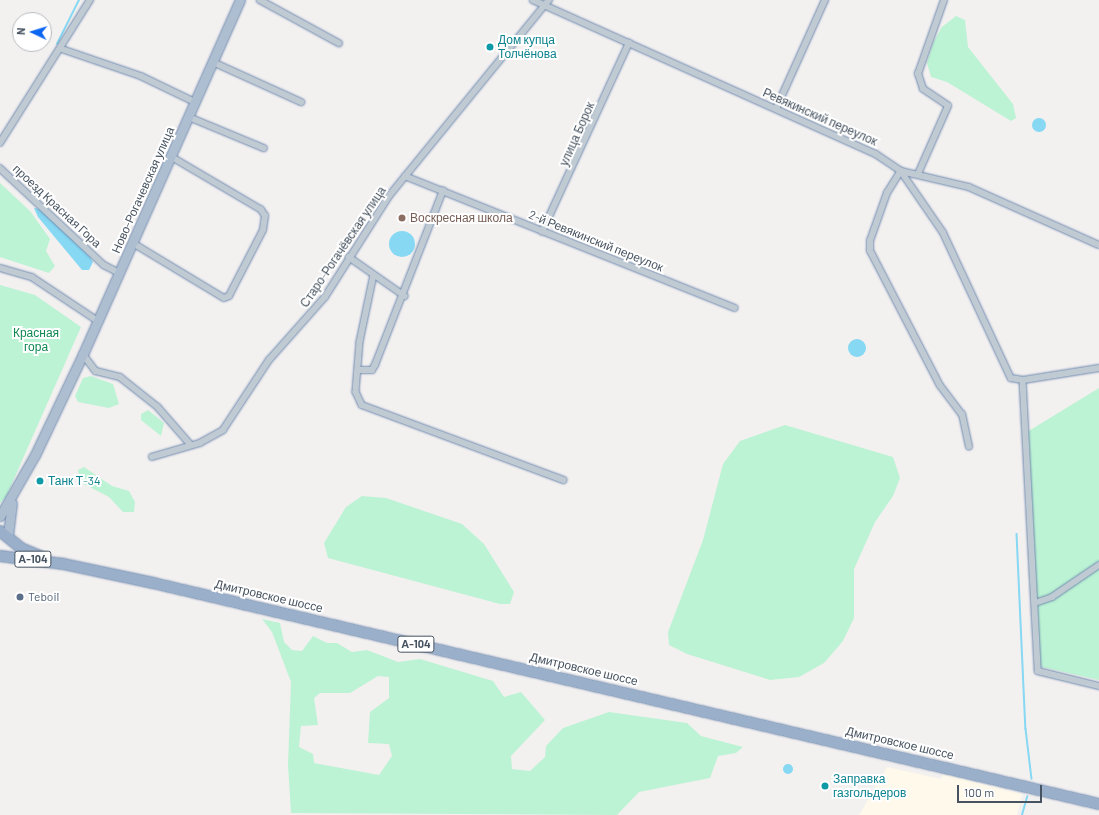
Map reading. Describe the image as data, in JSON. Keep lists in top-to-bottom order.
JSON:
{
  "streets": {
    "highway": ["А-104", "Дмитровское шоссе"],
    "main road": ["Ново-Рогачевская улица"],
    "street": [
      "Ревякинский переулок",
      "улица Борок",
      "проезд Красная Гора",
      "2-й Ревякинский переулок",
      "Старо-Рогачёвская улица"
    ]
  },
  "crossings": [
    ["Ревякинский переулок", "улица Борок"],
    ["Ревякинский переулок", "Старо-Рогачёвская улица"],
    ["улица Борок", "2-й Ревякинский переулок"],
    ["Ново-Рогачевская улица", "проезд Красная Гора"],
    ["2-й Ревякинский переулок", "Старо-Рогачёвская улица"],
    ["А-104", "Дмитровское шоссе"]
  ],
  "parks": ["Красная гора"],
  "places": [
    "Дом купца Толчёнова",
    "Воскресная школа",
    "Танк Т-34",
    "Teboil",
    "Заправка газгольдеров"
  ],
  "scale_bar": "100 m",
  "north": "left"
}
